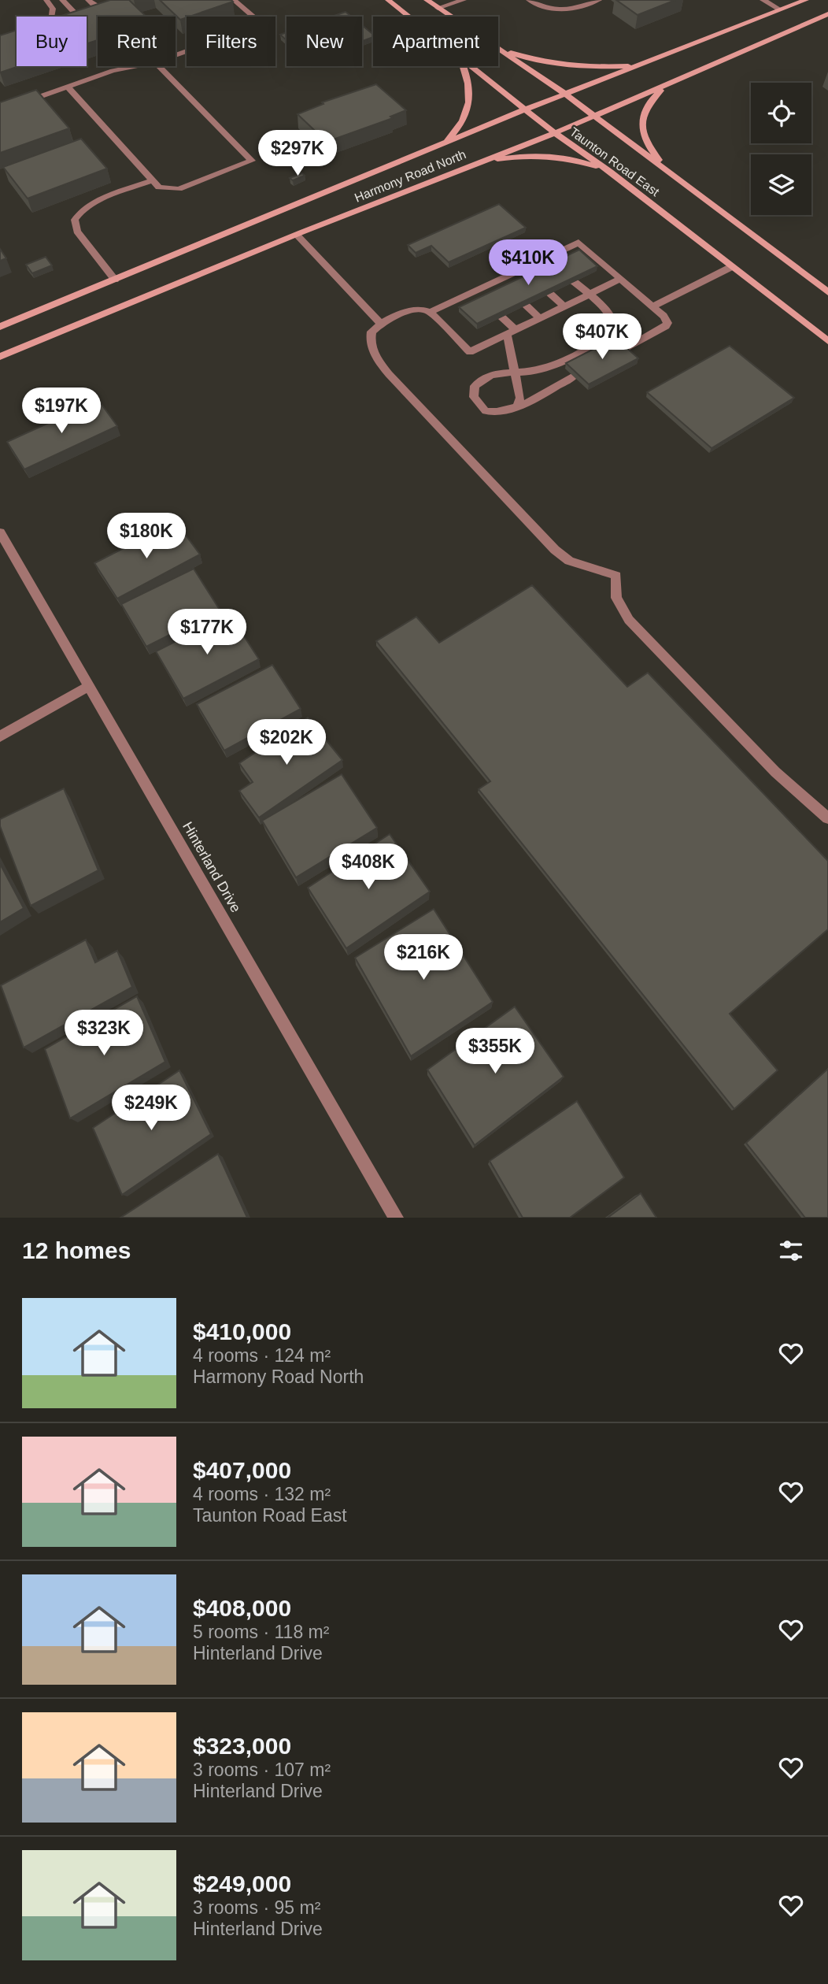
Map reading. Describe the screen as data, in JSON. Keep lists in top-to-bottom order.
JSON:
{
  "streets": {
    "main road": ["Taunton Road East", "Harmony Road North"],
    "street": ["Hinterland Drive"]
  },
  "crossings": [
    ["Taunton Road East", "Harmony Road North"]
  ],
  "page": {
    "chip": [
      "Buy",
      "Rent",
      "Filters",
      "New",
      "Apartment"
    ],
    "price": [
      "$297K",
      "$410K",
      "$407K",
      "$197K",
      "$180K",
      "$177K",
      "$202K",
      "$408K",
      "$216K",
      "$323K",
      "$355K",
      "$249K"
    ],
    "heading": "12 homes",
    "list": [
      {
        "name": "$410,000",
        "note": "4 rooms · 124 m² · Harmony Road North"
      },
      {
        "name": "$407,000",
        "note": "4 rooms · 132 m² · Taunton Road East"
      },
      {
        "name": "$408,000",
        "note": "5 rooms · 118 m² · Hinterland Drive"
      },
      {
        "name": "$323,000",
        "note": "3 rooms · 107 m² · Hinterland Drive"
      },
      {
        "name": "$249,000",
        "note": "3 rooms · 95 m² · Hinterland Drive"
      }
    ]
  }
}
